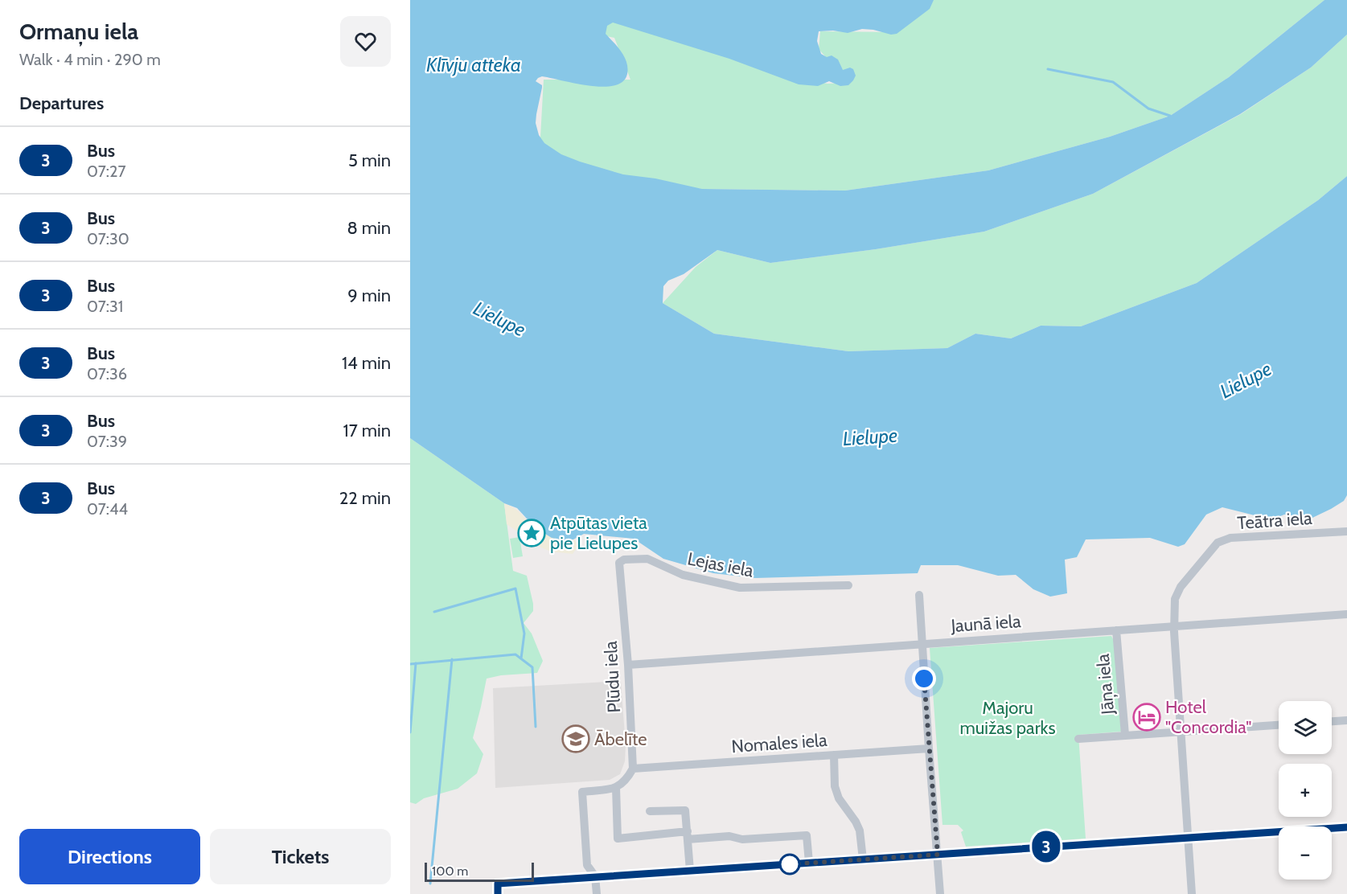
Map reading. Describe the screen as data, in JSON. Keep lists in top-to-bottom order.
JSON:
{
  "streets": {
    "street": [
      "Teātra iela",
      "Lejas iela",
      "Jaunā iela",
      "Plūdu iela",
      "Jāņa iela",
      "Nomales iela"
    ]
  },
  "crossings": [
    ["Teātra iela", "Jaunā iela"],
    ["Lejas iela", "Plūdu iela"],
    ["Jaunā iela", "Plūdu iela"],
    ["Jaunā iela", "Jāņa iela"],
    ["Plūdu iela", "Nomales iela"]
  ],
  "water": ["Klīvju atteka", "Lielupe"],
  "parks": ["Majoru muižas parks"],
  "places": {
    "place": ["Atpūtas vieta pie Lielupes"],
    "hotel": ["Hotel \"Concordia\""],
    "school or university": ["Ābelīte"]
  },
  "lines": ["bus line 3"],
  "scale_bar": "100 m",
  "page": {
    "heading": [
      ["Ormaņu iela", "Walk · 4 min · 290 m"],
      "Departures"
    ],
    "on_map": "3",
    "list": [
      {
        "mark": "3",
        "name": "Bus",
        "note": "07:27",
        "value": "5 min"
      },
      {
        "mark": "3",
        "name": "Bus",
        "note": "07:30",
        "value": "8 min"
      },
      {
        "mark": "3",
        "name": "Bus",
        "note": "07:31",
        "value": "9 min"
      },
      {
        "mark": "3",
        "name": "Bus",
        "note": "07:36",
        "value": "14 min"
      },
      {
        "mark": "3",
        "name": "Bus",
        "note": "07:39",
        "value": "17 min"
      },
      {
        "mark": "3",
        "name": "Bus",
        "note": "07:44",
        "value": "22 min"
      }
    ],
    "map_buttons": ["+", "−"],
    "buttons": ["Directions", "Tickets"],
    "scale": "100 m"
  }
}
